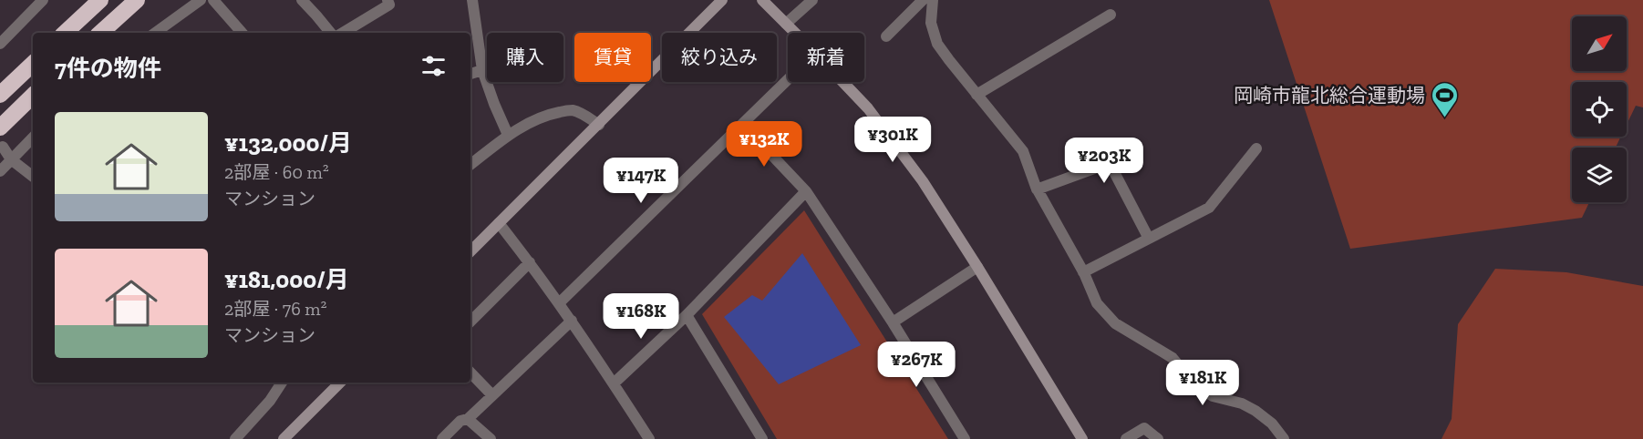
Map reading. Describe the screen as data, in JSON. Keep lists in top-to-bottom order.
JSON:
{
  "places": {
    "sports": ["岡崎市龍北総合運動場"]
  },
  "north": "top right",
  "page": {
    "chip": [
      "購入",
      "賃貸",
      "絞り込み",
      "新着"
    ],
    "heading": "7件の物件",
    "list": [
      {
        "name": "¥132,000/月",
        "note": "2部屋 · 60 m² · マンション"
      },
      {
        "name": "¥181,000/月",
        "note": "2部屋 · 76 m² · マンション"
      }
    ],
    "price": [
      "¥301K",
      "¥132K",
      "¥203K",
      "¥147K",
      "¥168K",
      "¥267K",
      "¥181K"
    ]
  }
}
